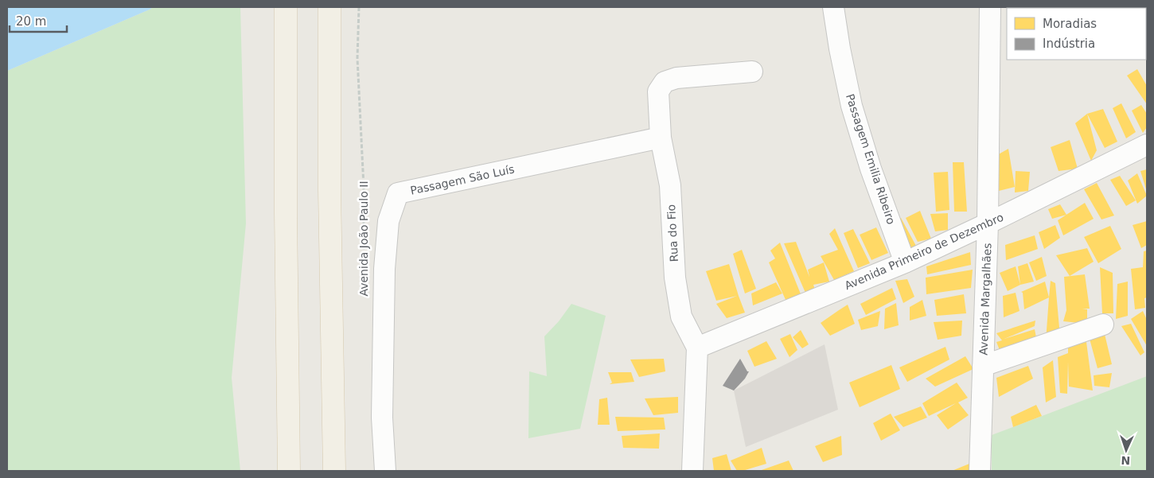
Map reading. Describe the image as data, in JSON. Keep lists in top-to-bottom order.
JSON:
{
  "streets": {
    "street": [
      "Passagem Emilia Ribeiro",
      "Passagem São Luís",
      "Rua do Fio",
      "Avenida Primeiro de Dezembro",
      "Avenida Margalhães"
    ],
    "path": ["Avenida João Paulo II"]
  },
  "crossings": [
    ["Passagem Emilia Ribeiro", "Avenida Primeiro de Dezembro"],
    ["Passagem São Luís", "Rua do Fio"],
    ["Rua do Fio", "Avenida Primeiro de Dezembro"],
    ["Avenida Primeiro de Dezembro", "Avenida Margalhães"]
  ],
  "legend": ["Moradias", "Indústria"],
  "scale_bar": "20 m",
  "north": "bottom"
}
